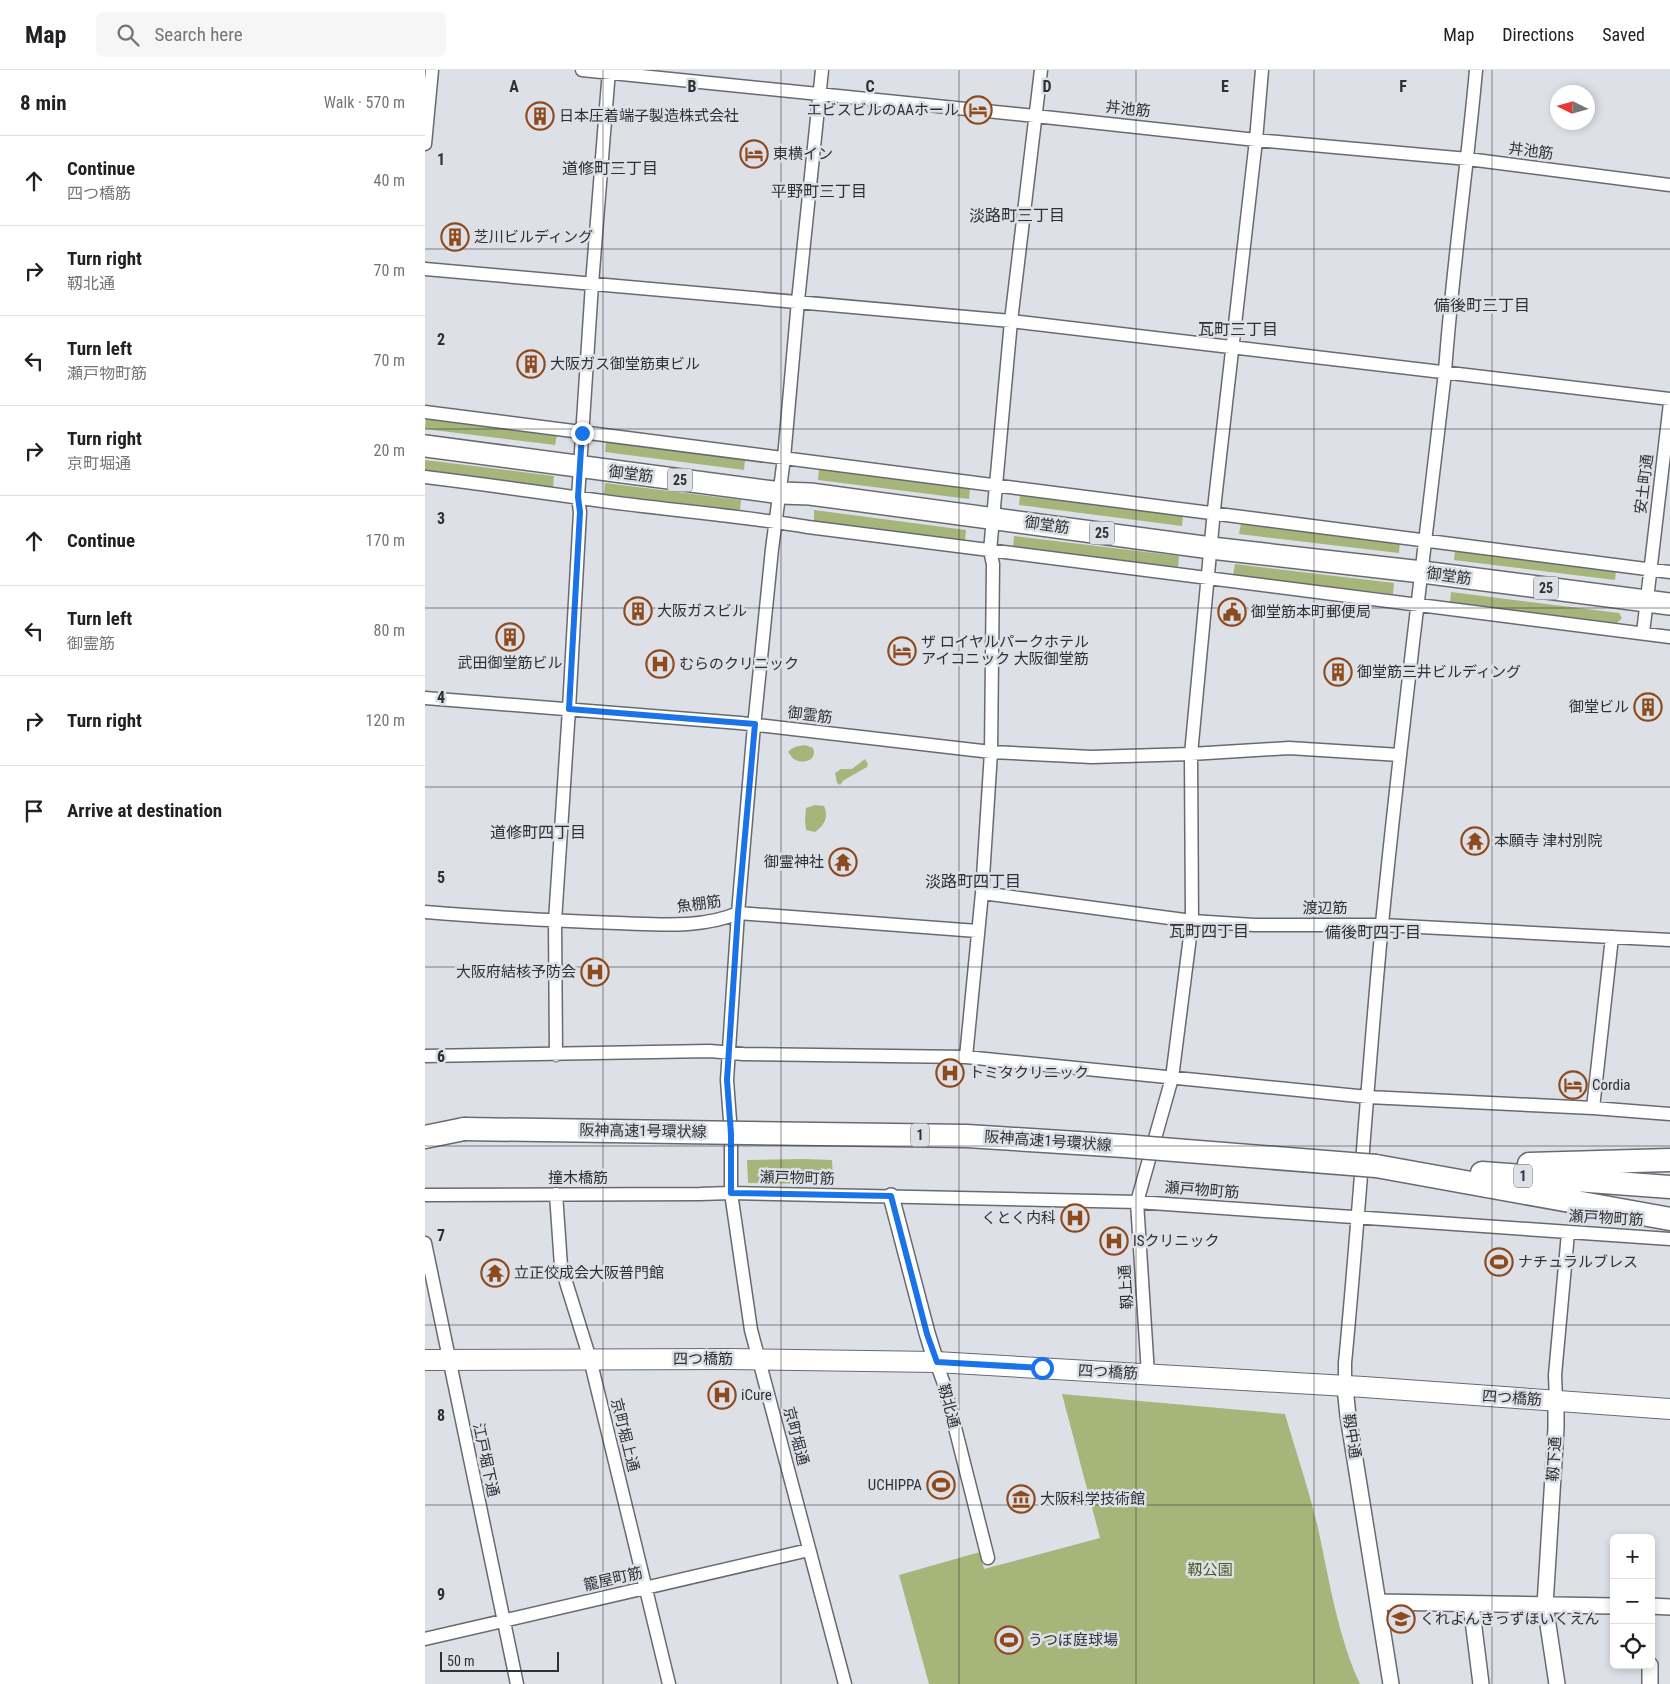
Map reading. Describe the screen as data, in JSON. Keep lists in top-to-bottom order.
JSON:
{
  "streets": {
    "highway": [
      "御堂筋",
      "25",
      "阪神高速1号環状線",
      "1"
    ],
    "main road": ["四つ橋筋"],
    "street": [
      "丼池筋",
      "安土町通",
      "御霊筋",
      "魚棚筋",
      "渡辺筋",
      "撞木橋筋",
      "瀬戸物町筋",
      "靱上通",
      "靱北通",
      "京町堀上通",
      "京町堀通",
      "靱中通",
      "靱下通",
      "江戸堀下通",
      "籠屋町筋"
    ]
  },
  "crossings": [
    ["丼池筋", "靱上通"],
    ["丼池筋", "京町堀通"],
    ["丼池筋", "靱中通"],
    ["御堂筋", "安土町通"],
    ["御堂筋", "靱上通"],
    ["御堂筋", "京町堀通"],
    ["御堂筋", "靱中通"],
    ["御霊筋", "靱上通"],
    ["御霊筋", "京町堀通"],
    ["御霊筋", "靱中通"],
    ["魚棚筋", "京町堀通"],
    ["渡辺筋", "靱上通"],
    ["渡辺筋", "靱中通"],
    ["阪神高速1号環状線", "1"],
    ["撞木橋筋", "瀬戸物町筋"],
    ["撞木橋筋", "京町堀上通"],
    ["撞木橋筋", "京町堀通"],
    ["瀬戸物町筋", "靱上通"],
    ["瀬戸物町筋", "靱北通"],
    ["瀬戸物町筋", "京町堀通"],
    ["瀬戸物町筋", "靱中通"],
    ["瀬戸物町筋", "靱下通"],
    ["靱上通", "四つ橋筋"],
    ["四つ橋筋", "靱北通"],
    ["四つ橋筋", "京町堀上通"],
    ["四つ橋筋", "京町堀通"],
    ["四つ橋筋", "靱中通"],
    ["四つ橋筋", "靱下通"],
    ["四つ橋筋", "江戸堀下通"],
    ["京町堀上通", "籠屋町筋"],
    ["京町堀通", "籠屋町筋"],
    ["江戸堀下通", "籠屋町筋"]
  ],
  "districts": [
    "道修町三丁目",
    "平野町三丁目",
    "淡路町三丁目",
    "備後町三丁目",
    "瓦町三丁目",
    "道修町四丁目",
    "淡路町四丁目",
    "瓦町四丁目",
    "備後町四丁目"
  ],
  "parks": ["靱公園"],
  "places": {
    "hotel": [
      "エビスビルのAAホール",
      "東横イン",
      "ザ ロイヤルパークホテル アイコニック 大阪御堂筋",
      "Cordia"
    ],
    "building": [
      "日本圧着端子製造株式会社",
      "芝川ビルディング",
      "大阪ガス御堂筋東ビル",
      "大阪ガスビル",
      "武田御堂筋ビル",
      "御堂筋三井ビルディング",
      "御堂ビル"
    ],
    "public building": ["御堂筋本町郵便局"],
    "hospital": [
      "むらのクリニック",
      "大阪府結核予防会",
      "トミタクリニック",
      "くとく内科",
      "ISクリニック",
      "iCure"
    ],
    "temple": ["本願寺 津村別院", "御霊神社", "立正佼成会大阪普門館"],
    "sports": ["ナチュラルブレス", "UCHIPPA", "うつぼ庭球場"],
    "museum": ["大阪科学技術館"],
    "school or university": ["くれよんきっずほいくえん"]
  },
  "scale_bar": "50 m",
  "north": "left",
  "page": {
    "header": "Map",
    "search": "Search here",
    "nav": ["Map", "Directions", "Saved"],
    "heading": ["8 min", "Walk · 570 m"],
    "list": [
      ["Continue", "四つ橋筋", "40 m"],
      ["Turn right", "靱北通", "70 m"],
      ["Turn left", "瀬戸物町筋", "70 m"],
      ["Turn right", "京町堀通", "20 m"],
      ["Continue", "170 m"],
      ["Turn left", "御霊筋", "80 m"],
      ["Turn right", "120 m"],
      "Arrive at destination"
    ],
    "map_buttons": ["+", "−"],
    "scale": "50 m"
  },
  "grid": {
    "columns": [
      "A",
      "B",
      "C",
      "D",
      "E",
      "F"
    ],
    "rows": [
      "1",
      "2",
      "3",
      "4",
      "5",
      "6",
      "7",
      "8",
      "9"
    ]
  }
}
